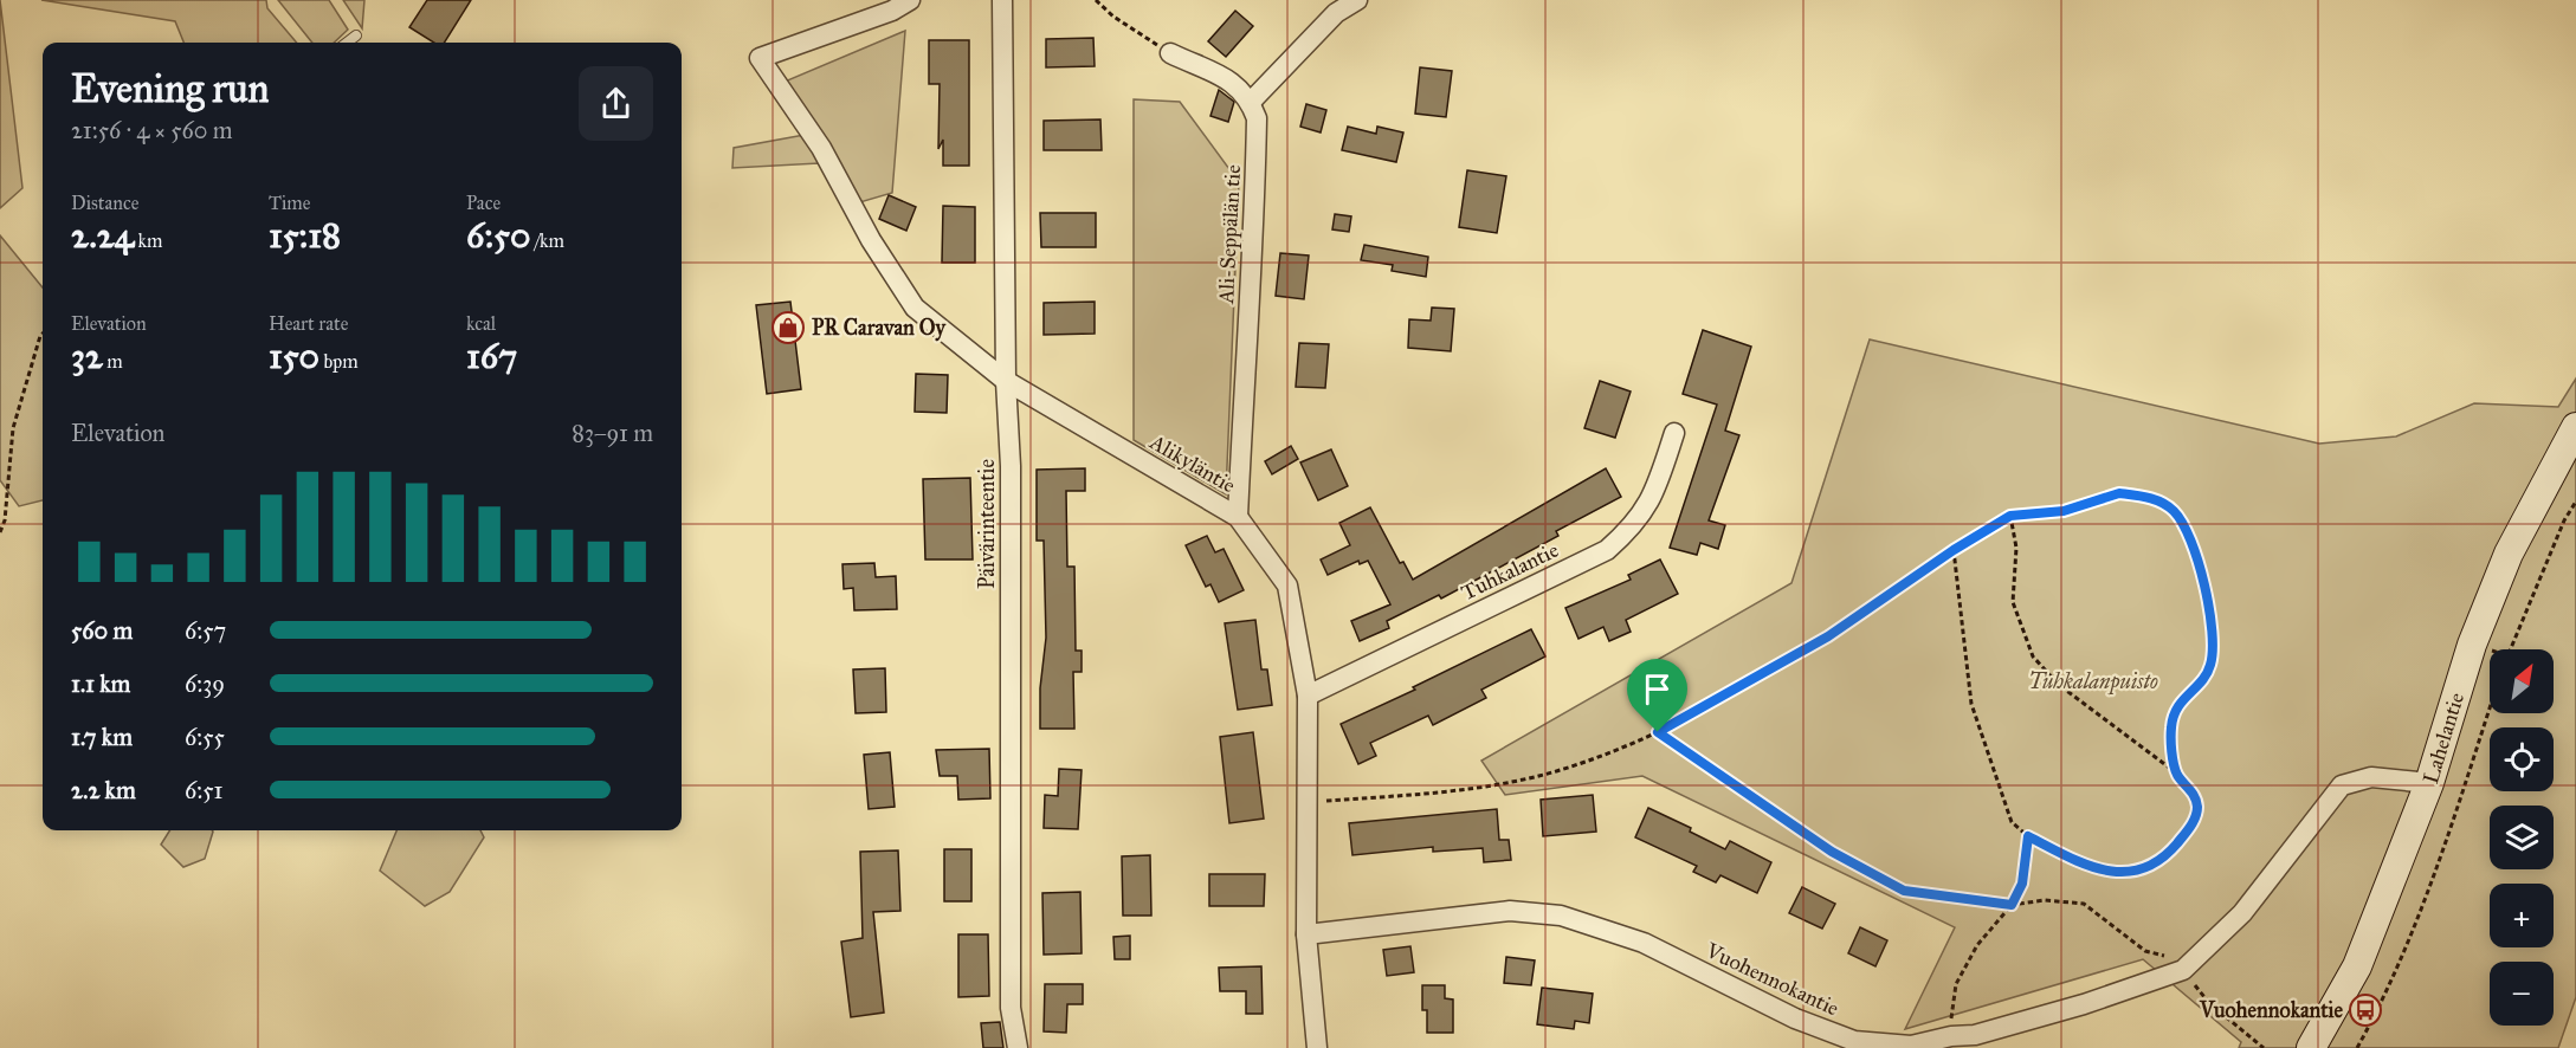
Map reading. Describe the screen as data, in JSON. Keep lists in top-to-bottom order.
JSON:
{
  "streets": {
    "main road": ["Lahelantie"],
    "street": [
      "Ali-Seppälän tie",
      "Alikyläntie",
      "Päivärinteentie",
      "Tuhkalantie",
      "Vuohennokantie"
    ]
  },
  "crossings": [
    ["Ali-Seppälän tie", "Alikyläntie"],
    ["Alikyläntie", "Päivärinteentie"],
    ["Alikyläntie", "Tuhkalantie"],
    ["Alikyläntie", "Vuohennokantie"],
    ["Lahelantie", "Vuohennokantie"]
  ],
  "parks": ["Tuhkalanpuisto"],
  "places": {
    "shop": ["PR Caravan Oy"],
    "bus stop": ["Vuohennokantie"]
  },
  "north": "top right",
  "page": {
    "heading": ["Evening run", "21:56 · 4 × 560 m"],
    "stats": [
      ["Distance", "2.24 km"],
      ["Time", "15:18"],
      ["Pace", "6:50 /km"],
      ["Elevation", "32 m"],
      ["Heart rate", "150 bpm"],
      ["kcal", "167"]
    ],
    "chart": ["Elevation", "83–91 m"],
    "list": [
      {
        "name": "560 m",
        "note": "6:57"
      },
      {
        "name": "1.1 km",
        "note": "6:39"
      },
      {
        "name": "1.7 km",
        "note": "6:55"
      },
      {
        "name": "2.2 km",
        "note": "6:51"
      }
    ],
    "map_buttons": ["+", "−"]
  }
}
